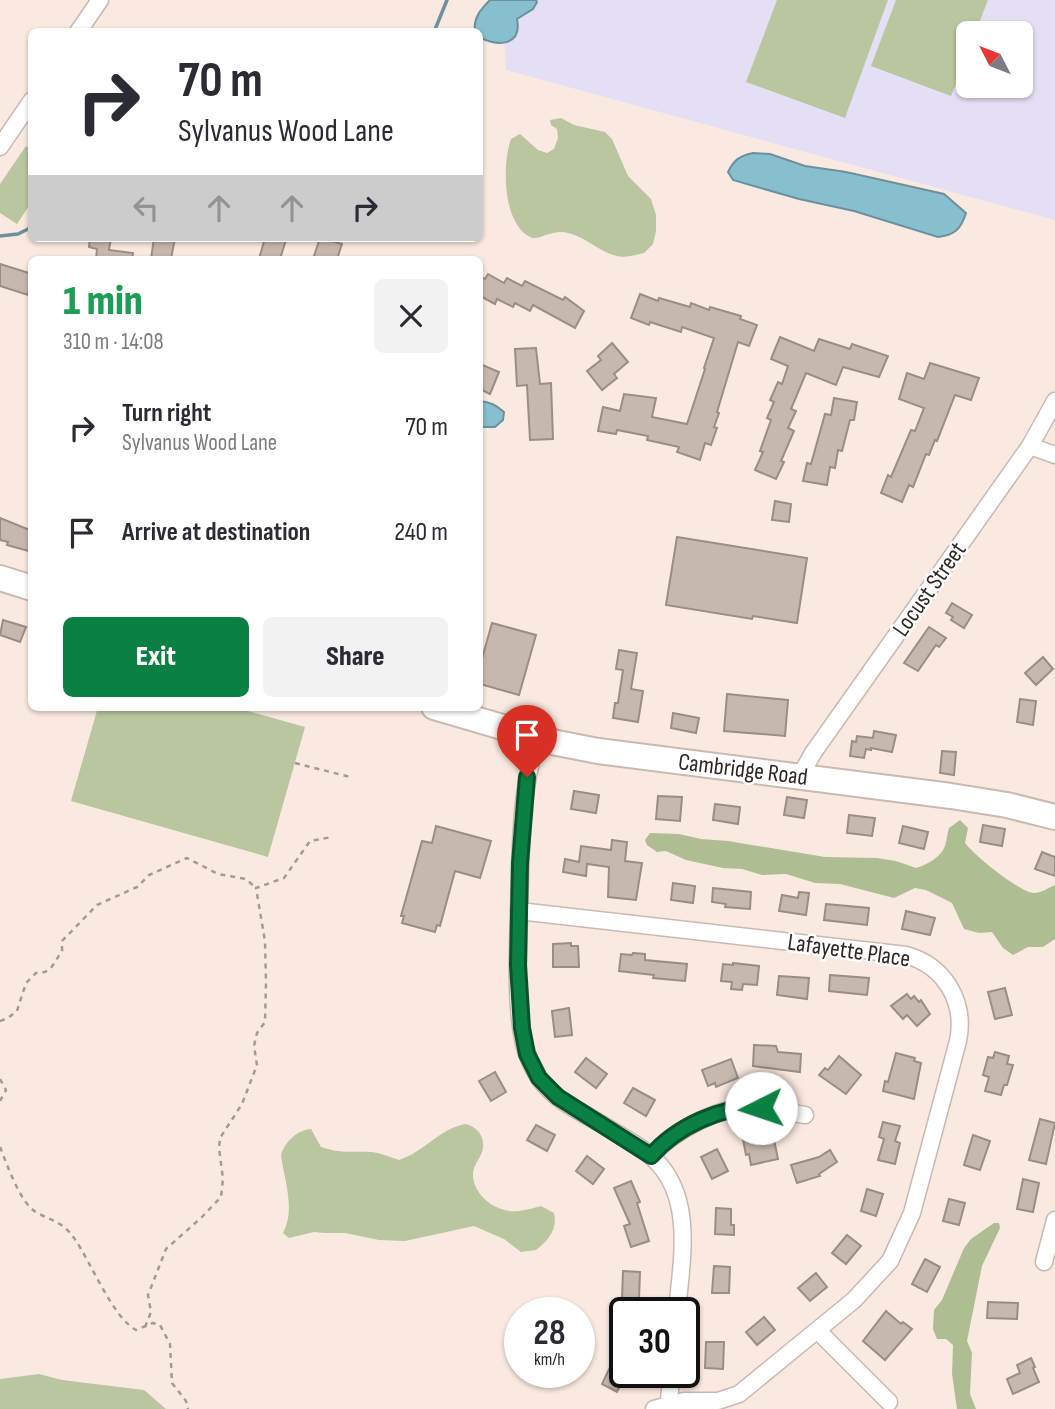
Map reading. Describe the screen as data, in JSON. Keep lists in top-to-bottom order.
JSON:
{
  "streets": {
    "highway": ["Cambridge Road"],
    "street": ["Locust Street", "Lafayette Place"]
  },
  "crossings": [
    ["Locust Street", "Cambridge Road"]
  ],
  "north": "top left",
  "page": {
    "turn": ["70 m", "Sylvanus Wood Lane"],
    "heading": ["1 min", "310 m · 14:08"],
    "list": [
      {
        "name": "Turn right",
        "note": "Sylvanus Wood Lane",
        "value": "70 m"
      },
      {
        "name": "Arrive at destination",
        "value": "240 m"
      }
    ],
    "buttons": ["Exit", "Share"],
    "speed": "28 km/h",
    "limit": "30"
  }
}
